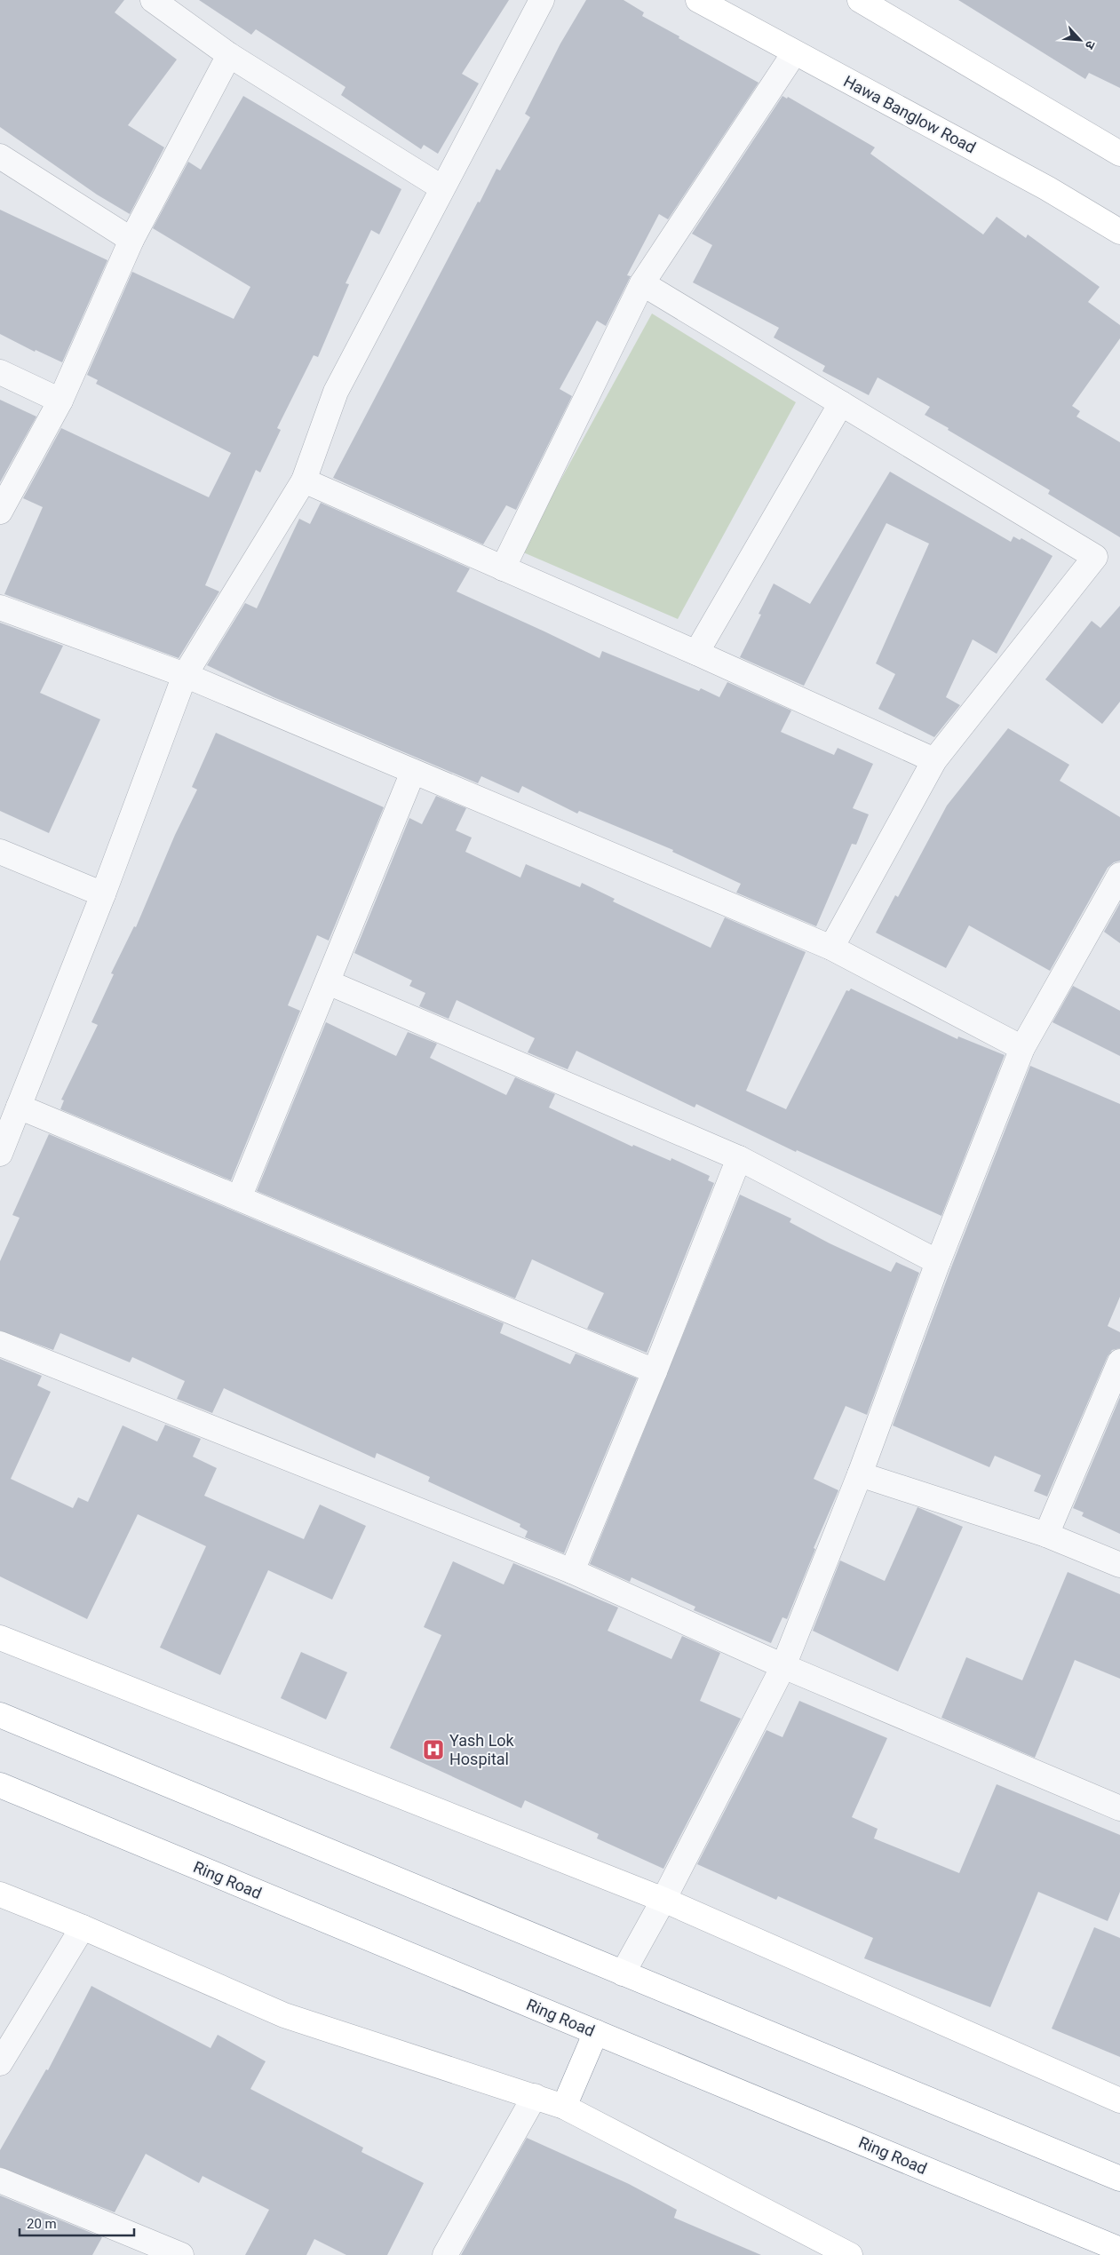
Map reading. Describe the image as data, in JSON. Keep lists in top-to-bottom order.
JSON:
{
  "streets": {
    "main road": ["Hawa Banglow Road", "Ring Road"]
  },
  "places": {
    "hospital": ["Yash Lok Hospital"]
  },
  "scale_bar": "20 m",
  "north": "bottom right"
}
